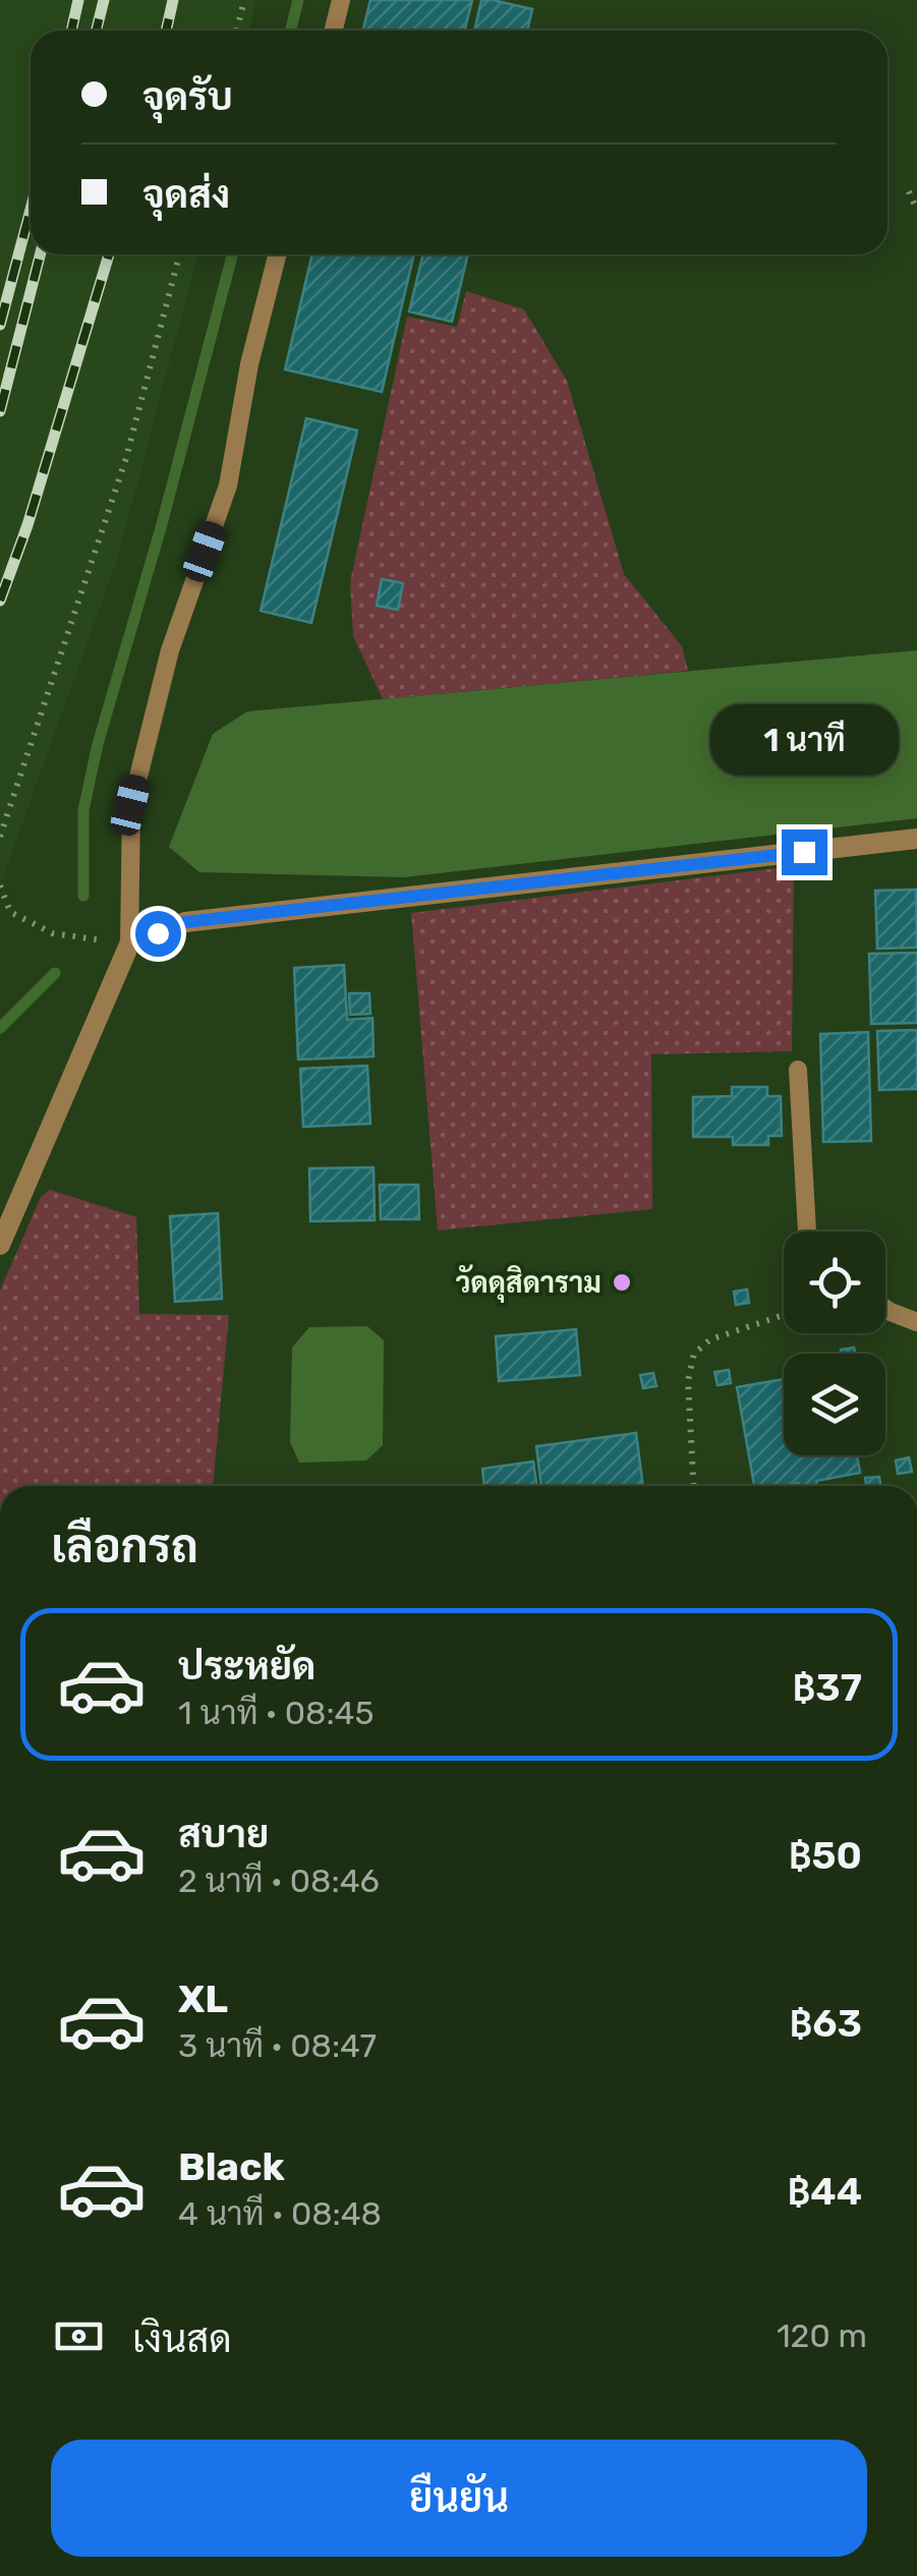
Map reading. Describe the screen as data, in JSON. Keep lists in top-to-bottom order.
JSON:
{
  "places": ["วัดดุสิดาราม"],
  "page": {
    "banner": ["จุดรับ", "จุดส่ง"],
    "bubble": "1 นาที",
    "heading": "เลือกรถ",
    "list": [
      {
        "name": "ประหยัด",
        "note": "1 นาที · 08:45",
        "value": "฿37"
      },
      {
        "name": "สบาย",
        "note": "2 นาที · 08:46",
        "value": "฿50"
      },
      {
        "name": "XL",
        "note": "3 นาที · 08:47",
        "value": "฿63"
      },
      {
        "name": "Black",
        "note": "4 นาที · 08:48",
        "value": "฿44"
      }
    ],
    "pay": ["เงินสด", "120 m"],
    "buttons": "ยืนยัน"
  }
}
